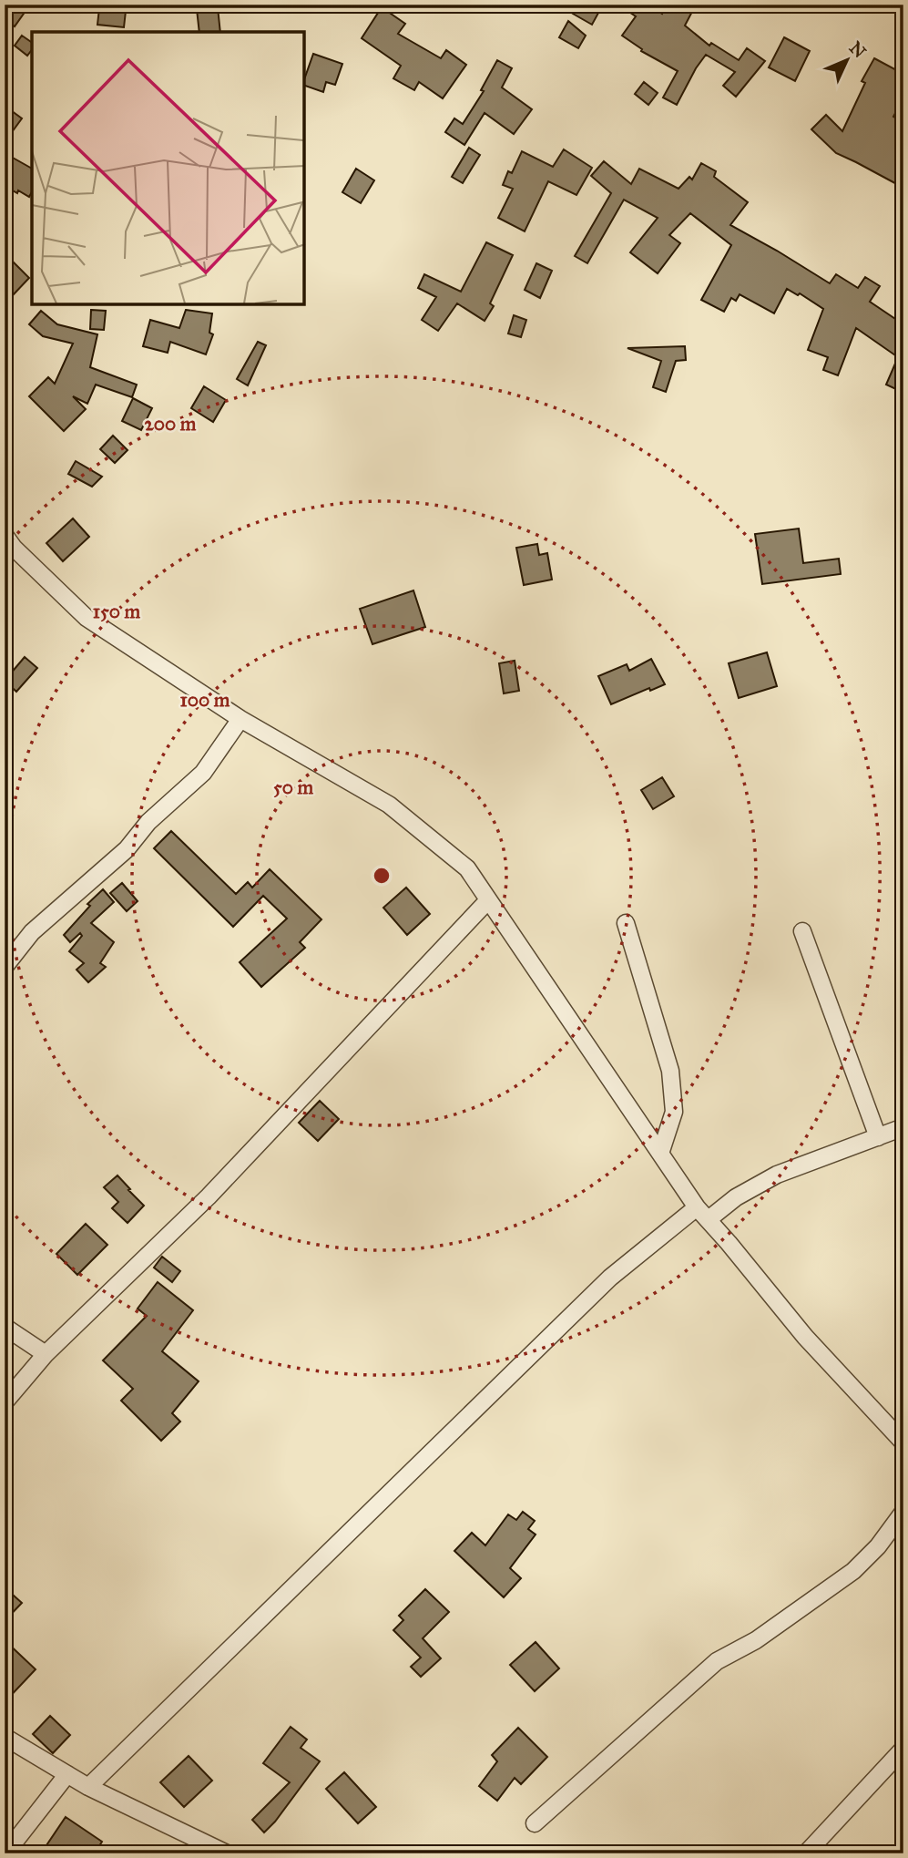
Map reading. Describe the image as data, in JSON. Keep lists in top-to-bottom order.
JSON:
{
  "north": "top right",
  "rings": [
    "200 m",
    "150 m",
    "100 m",
    "50 m"
  ]
}
